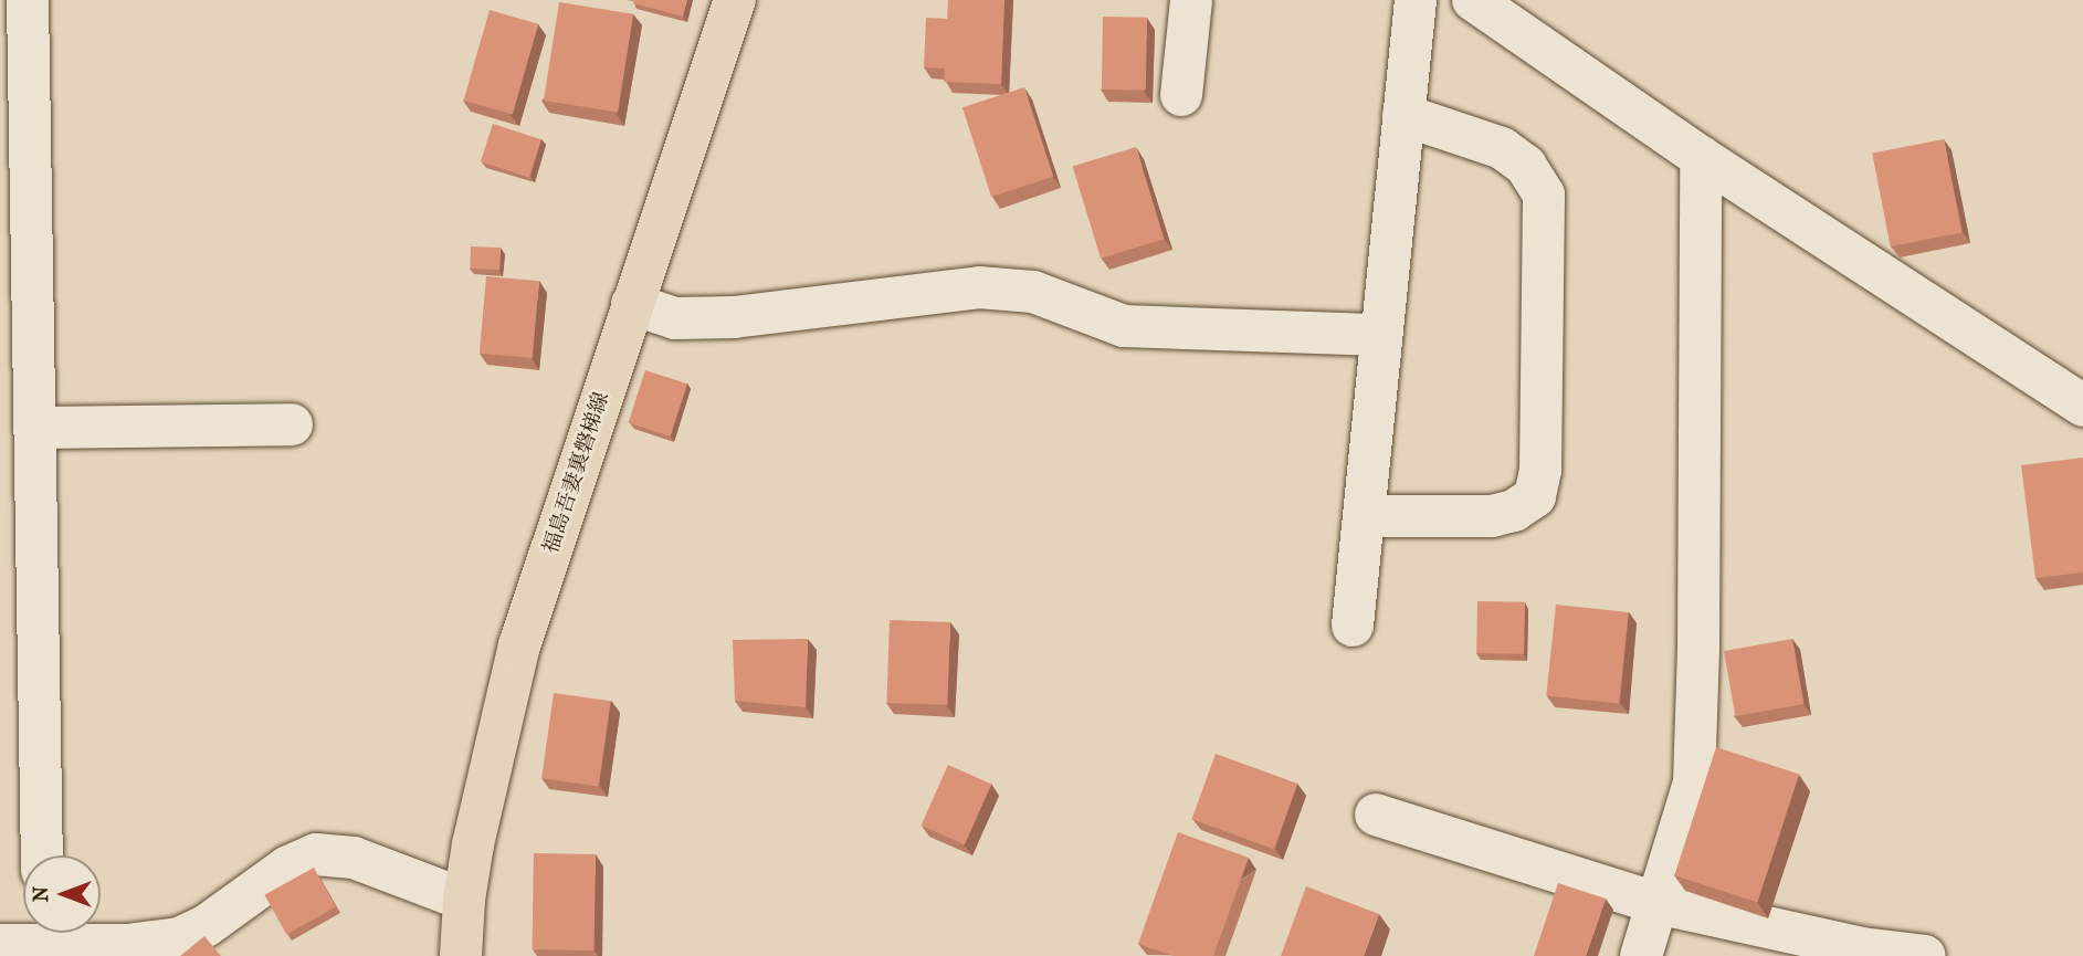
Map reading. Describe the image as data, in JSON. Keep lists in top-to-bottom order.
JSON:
{
  "streets": {
    "main road": ["福島吾妻裏磐梯線"]
  },
  "north": "left"
}
